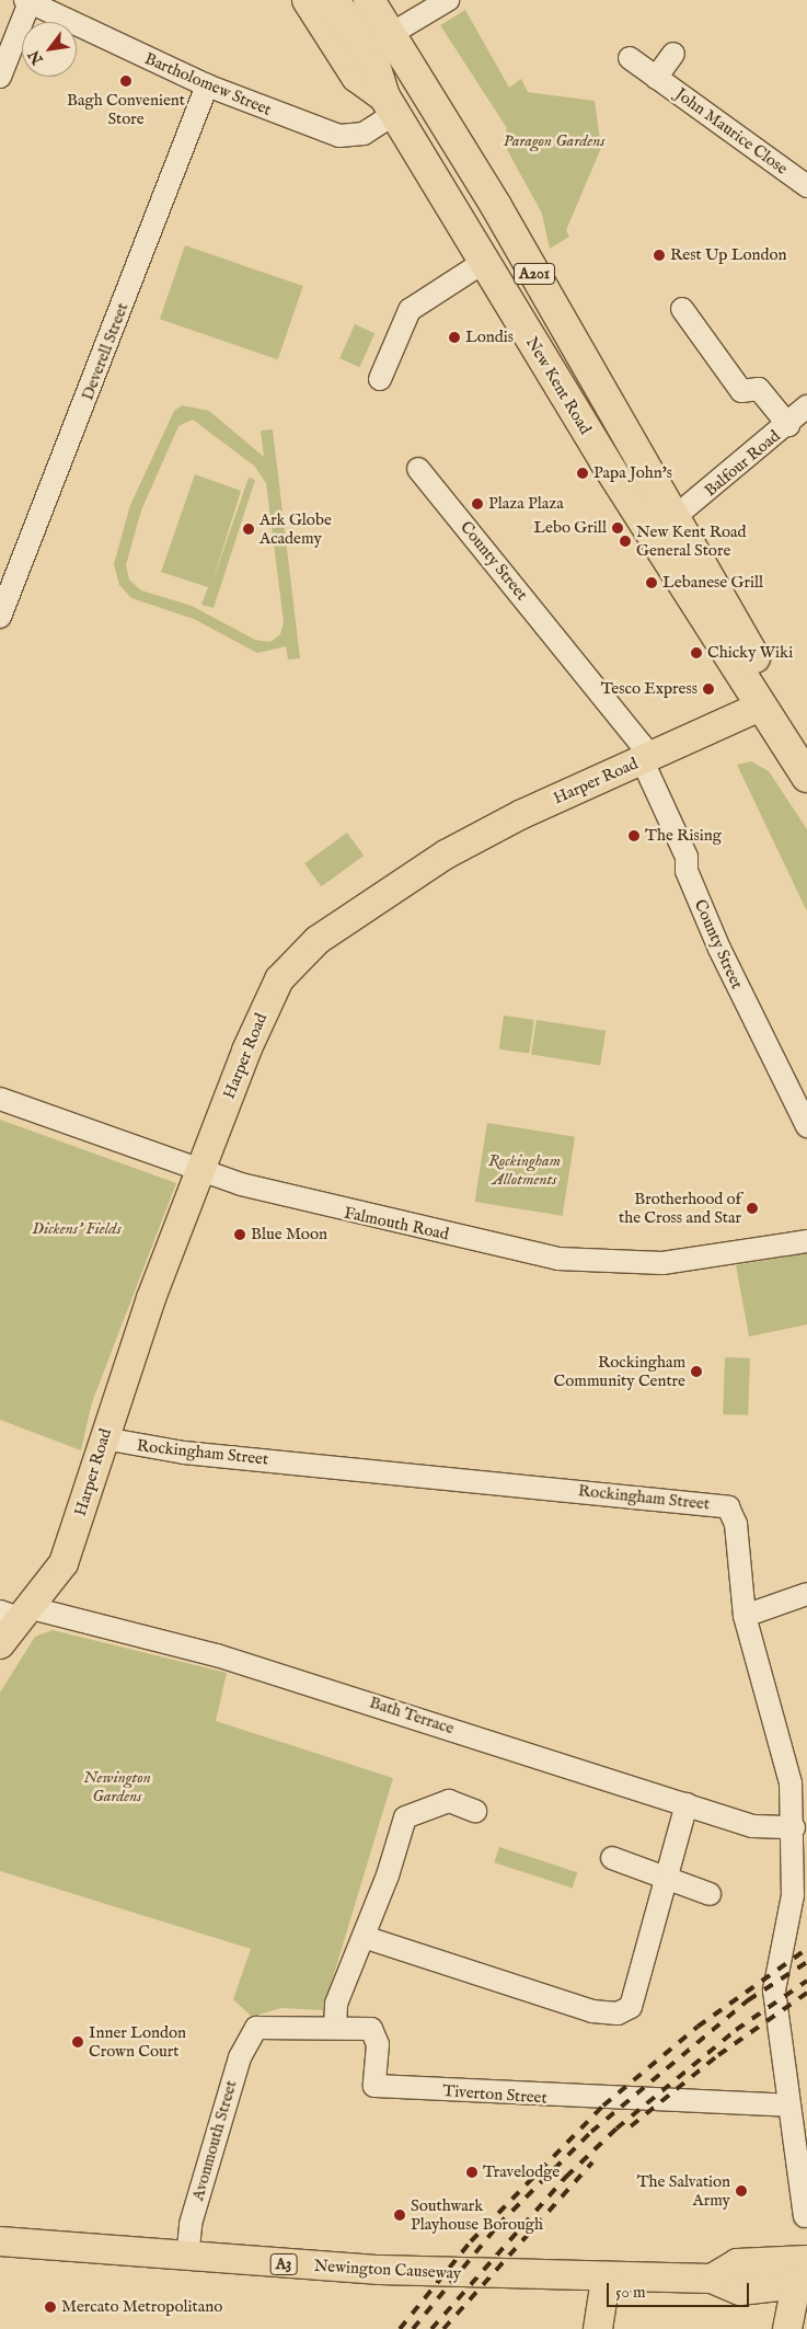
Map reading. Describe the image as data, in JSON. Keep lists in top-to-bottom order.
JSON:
{
  "streets": {
    "highway": ["A201", "New Kent Road"],
    "main road": ["Harper Road", "A3", "Newington Causeway"],
    "street": [
      "Bartholomew Street",
      "John Maurice Close",
      "Deverell Street",
      "Balfour Road",
      "County Street",
      "Falmouth Road",
      "Rockingham Street",
      "Bath Terrace",
      "Tiverton Street",
      "Avonmouth Street"
    ]
  },
  "crossings": [
    ["Bartholomew Street", "Deverell Street"],
    ["Bartholomew Street", "New Kent Road"],
    ["A201", "Balfour Road"],
    ["New Kent Road", "Harper Road"],
    ["County Street", "Harper Road"],
    ["Harper Road", "Falmouth Road"],
    ["Harper Road", "Rockingham Street"],
    ["Harper Road", "Bath Terrace"],
    ["Rockingham Street", "Bath Terrace"],
    ["Rockingham Street", "Tiverton Street"],
    ["Tiverton Street", "Avonmouth Street"],
    ["Avonmouth Street", "Newington Causeway"]
  ],
  "parks": [
    "Paragon Gardens",
    "Rockingham Allotments",
    "Dickens' Fields",
    "Newington Gardens"
  ],
  "places": [
    "Bagh Convenient Store",
    "Rest Up London",
    "Londis",
    "Papa John's",
    "Plaza Plaza",
    "Lebo Grill",
    "Ark Globe Academy",
    "New Kent Road General Store",
    "Lebanese Grill",
    "Chicky Wiki",
    "Tesco Express",
    "The Rising",
    "Brotherhood of the Cross and Star",
    "Blue Moon",
    "Rockingham Community Centre",
    "Inner London Crown Court",
    "Travelodge",
    "The Salvation Army",
    "Southwark Playhouse Borough",
    "Mercato Metropolitano"
  ],
  "scale_bar": "50 m",
  "north": "bottom left"
}
